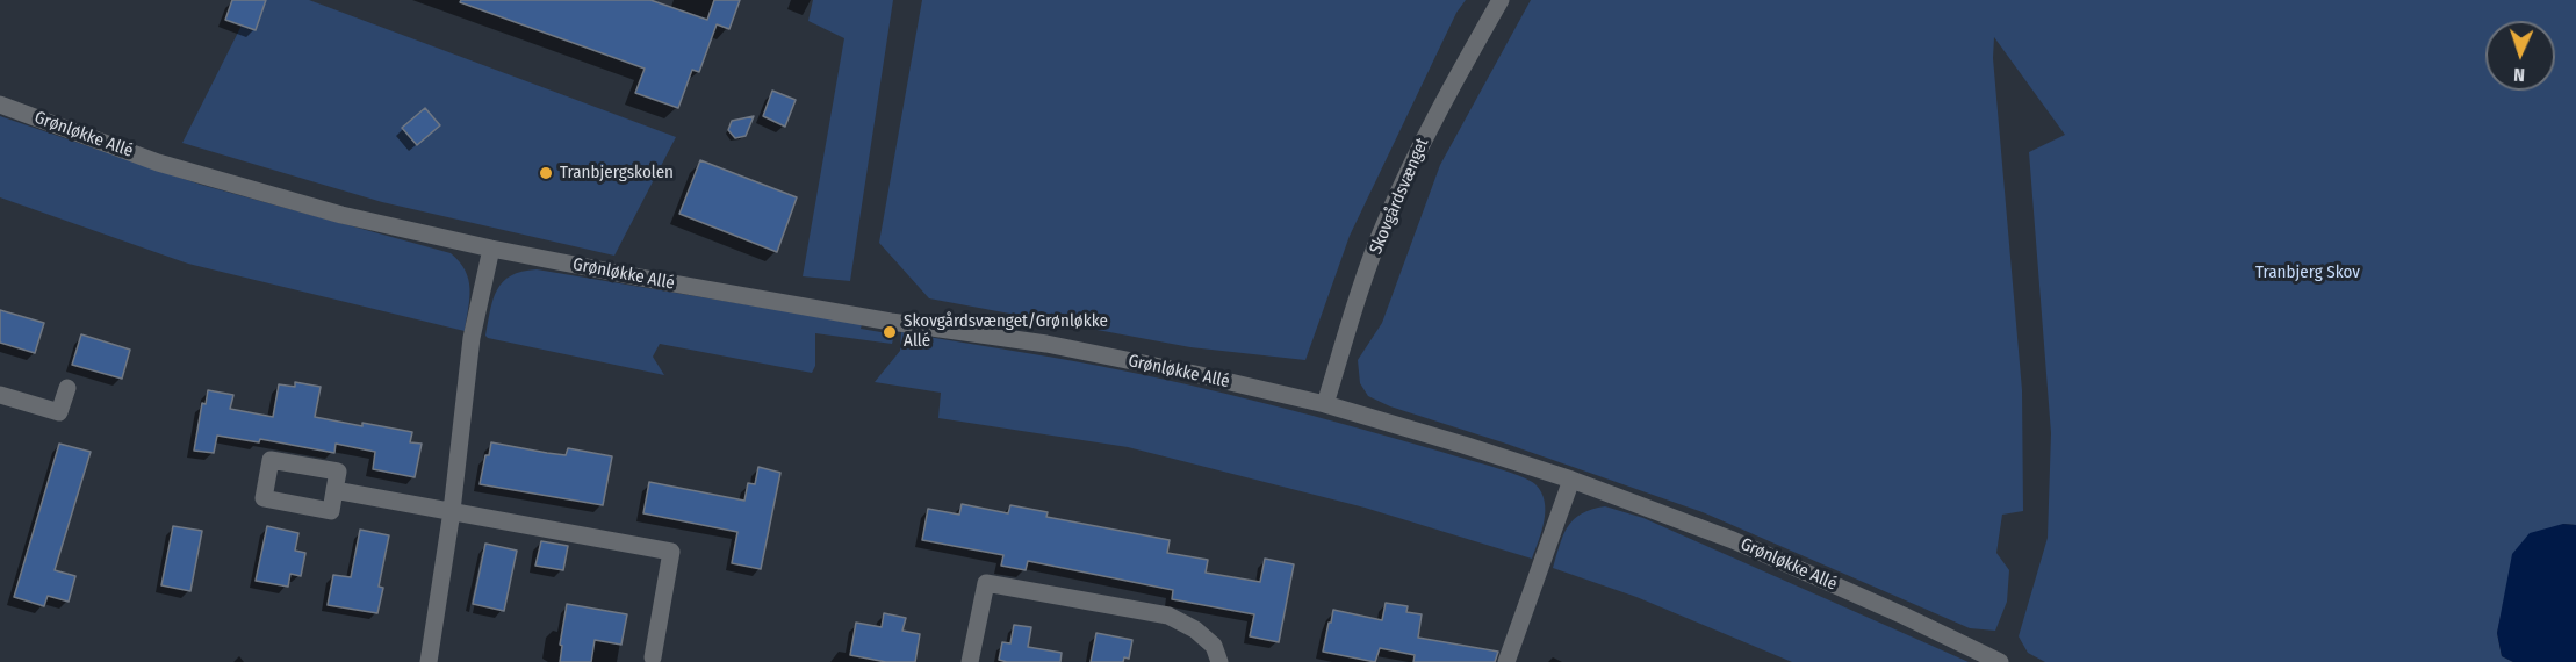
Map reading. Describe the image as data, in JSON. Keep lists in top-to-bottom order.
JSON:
{
  "streets": {
    "street": ["Grønløkke Allé", "Skovgårdsvænget"]
  },
  "crossings": [
    ["Grønløkke Allé", "Skovgårdsvænget"]
  ],
  "parks": ["Tranbjerg Skov"],
  "places": ["Tranbjergskolen", "Skovgårdsvænget/Grønløkke Allé"],
  "north": "bottom"
}
